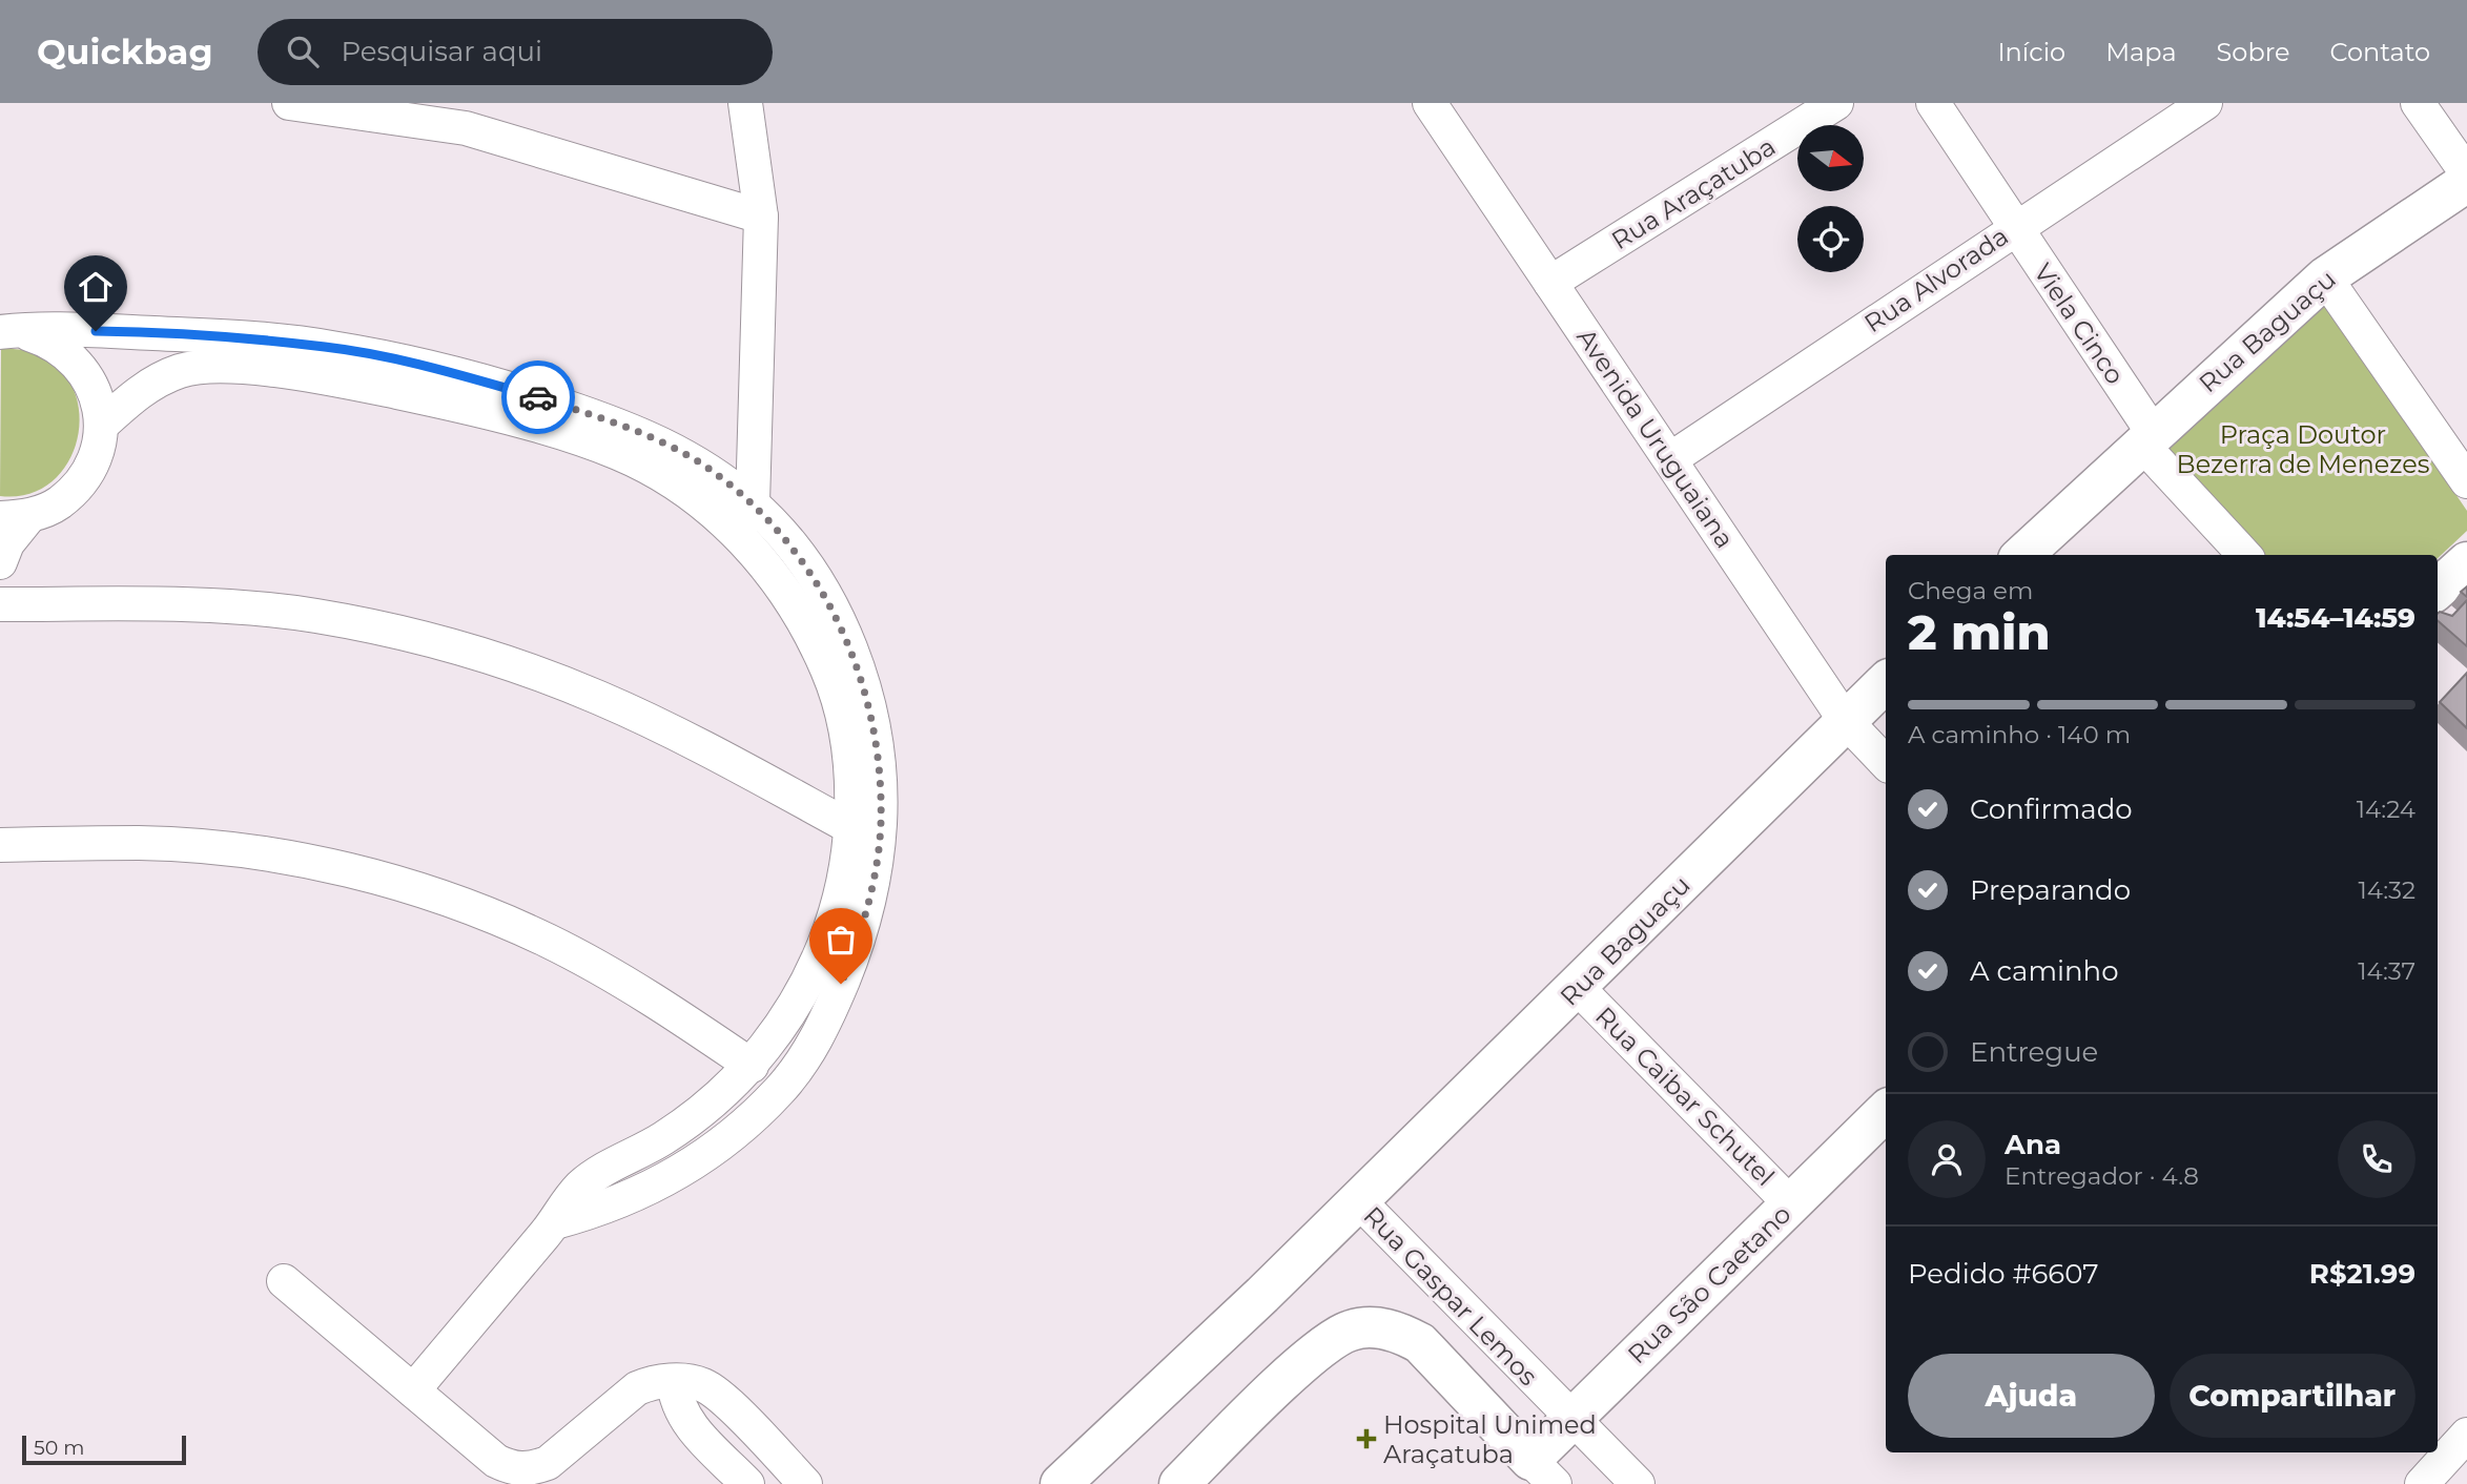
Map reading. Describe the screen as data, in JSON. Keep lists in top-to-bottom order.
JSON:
{
  "streets": {
    "main road": ["Rua Baguaçu", "Rua São Caetano"],
    "street": [
      "Rua Araçatuba",
      "Rua Alvorada",
      "Viela Cinco",
      "Avenida Uruguaiana",
      "Rua Caibar Schutel",
      "Rua Gaspar Lemos"
    ]
  },
  "crossings": [
    ["Rua Araçatuba", "Avenida Uruguaiana"],
    ["Rua Alvorada", "Viela Cinco"],
    ["Rua Alvorada", "Avenida Uruguaiana"],
    ["Viela Cinco", "Rua Baguaçu"],
    ["Rua Baguaçu", "Avenida Uruguaiana"],
    ["Rua Baguaçu", "Rua Caibar Schutel"],
    ["Rua Baguaçu", "Rua Gaspar Lemos"],
    ["Rua Caibar Schutel", "Rua São Caetano"],
    ["Rua São Caetano", "Rua Gaspar Lemos"]
  ],
  "parks": ["Praça Doutor Bezerra de Menezes"],
  "places": {
    "health": ["Hospital Unimed Araçatuba"]
  },
  "scale_bar": "50 m",
  "north": "right",
  "page": {
    "header": "Quickbag",
    "search": "Pesquisar aqui",
    "nav": [
      "Início",
      "Mapa",
      "Sobre",
      "Contato"
    ],
    "heading": ["2 min", "Chega em", "14:54–14:59"],
    "panel": [
      "Ana",
      "Entregador · 4.8",
      "Pedido #6607",
      "R$21.99"
    ],
    "bar": "A caminho · 140 m",
    "list": [
      ["Confirmado", "14:24"],
      ["Preparando", "14:32"],
      ["A caminho", "14:37"],
      "Entregue"
    ],
    "buttons": ["Ajuda", "Compartilhar"],
    "scale": "50 m"
  }
}
